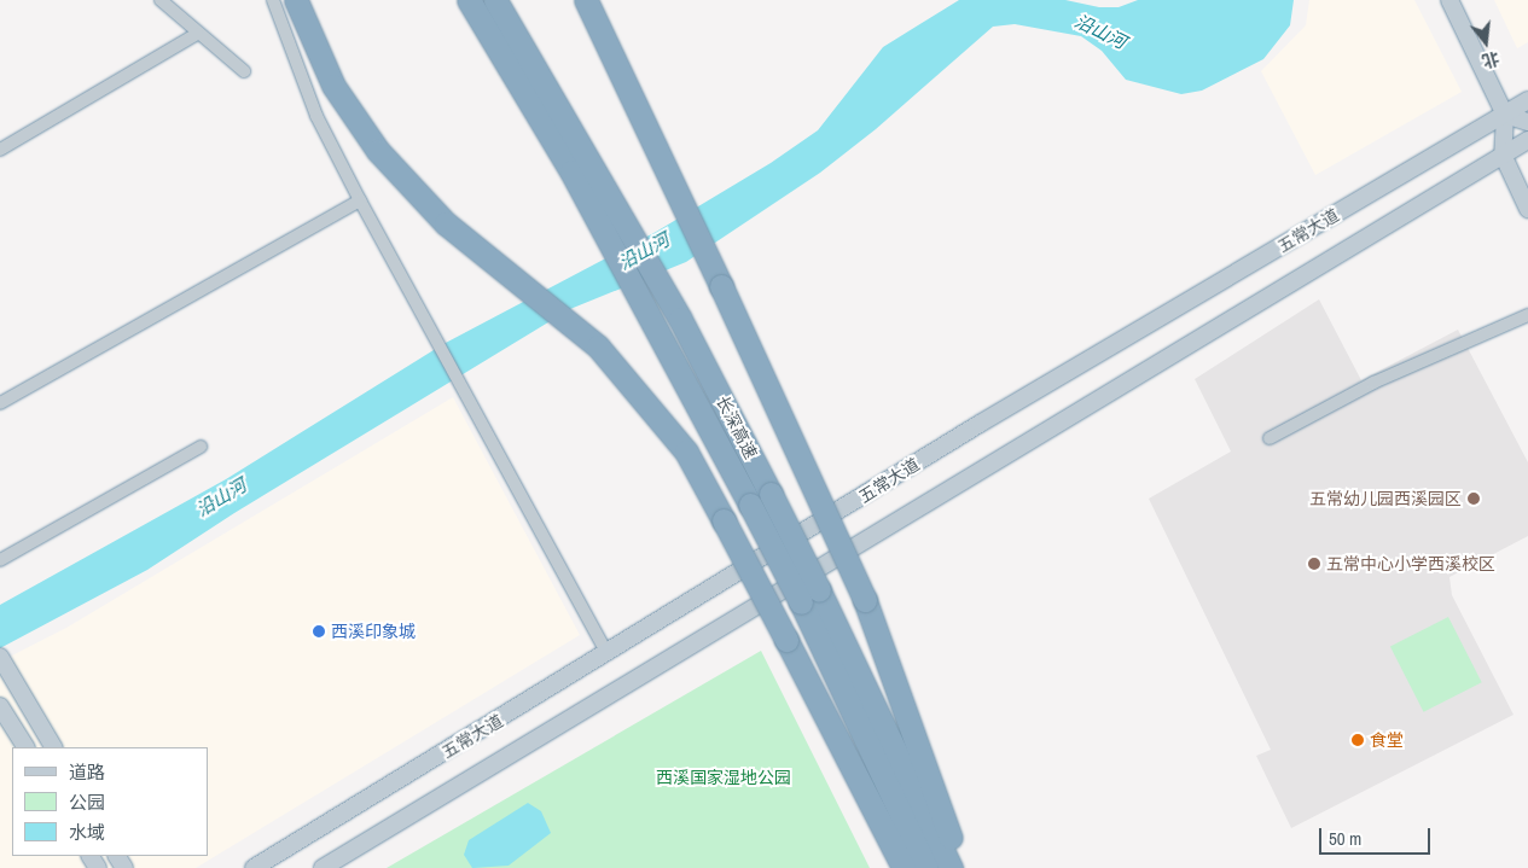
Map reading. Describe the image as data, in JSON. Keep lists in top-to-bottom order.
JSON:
{
  "streets": {
    "highway": ["长深高速"],
    "main road": ["五常大道"]
  },
  "water": ["沿山河"],
  "parks": ["西溪国家湿地公园"],
  "places": [
    "五常幼儿园西溪园区",
    "五常中心小学西溪校区",
    "西溪印象城",
    "食堂"
  ],
  "legend": ["道路", "公园", "水域"],
  "scale_bar": "50 m",
  "north": "bottom"
}
